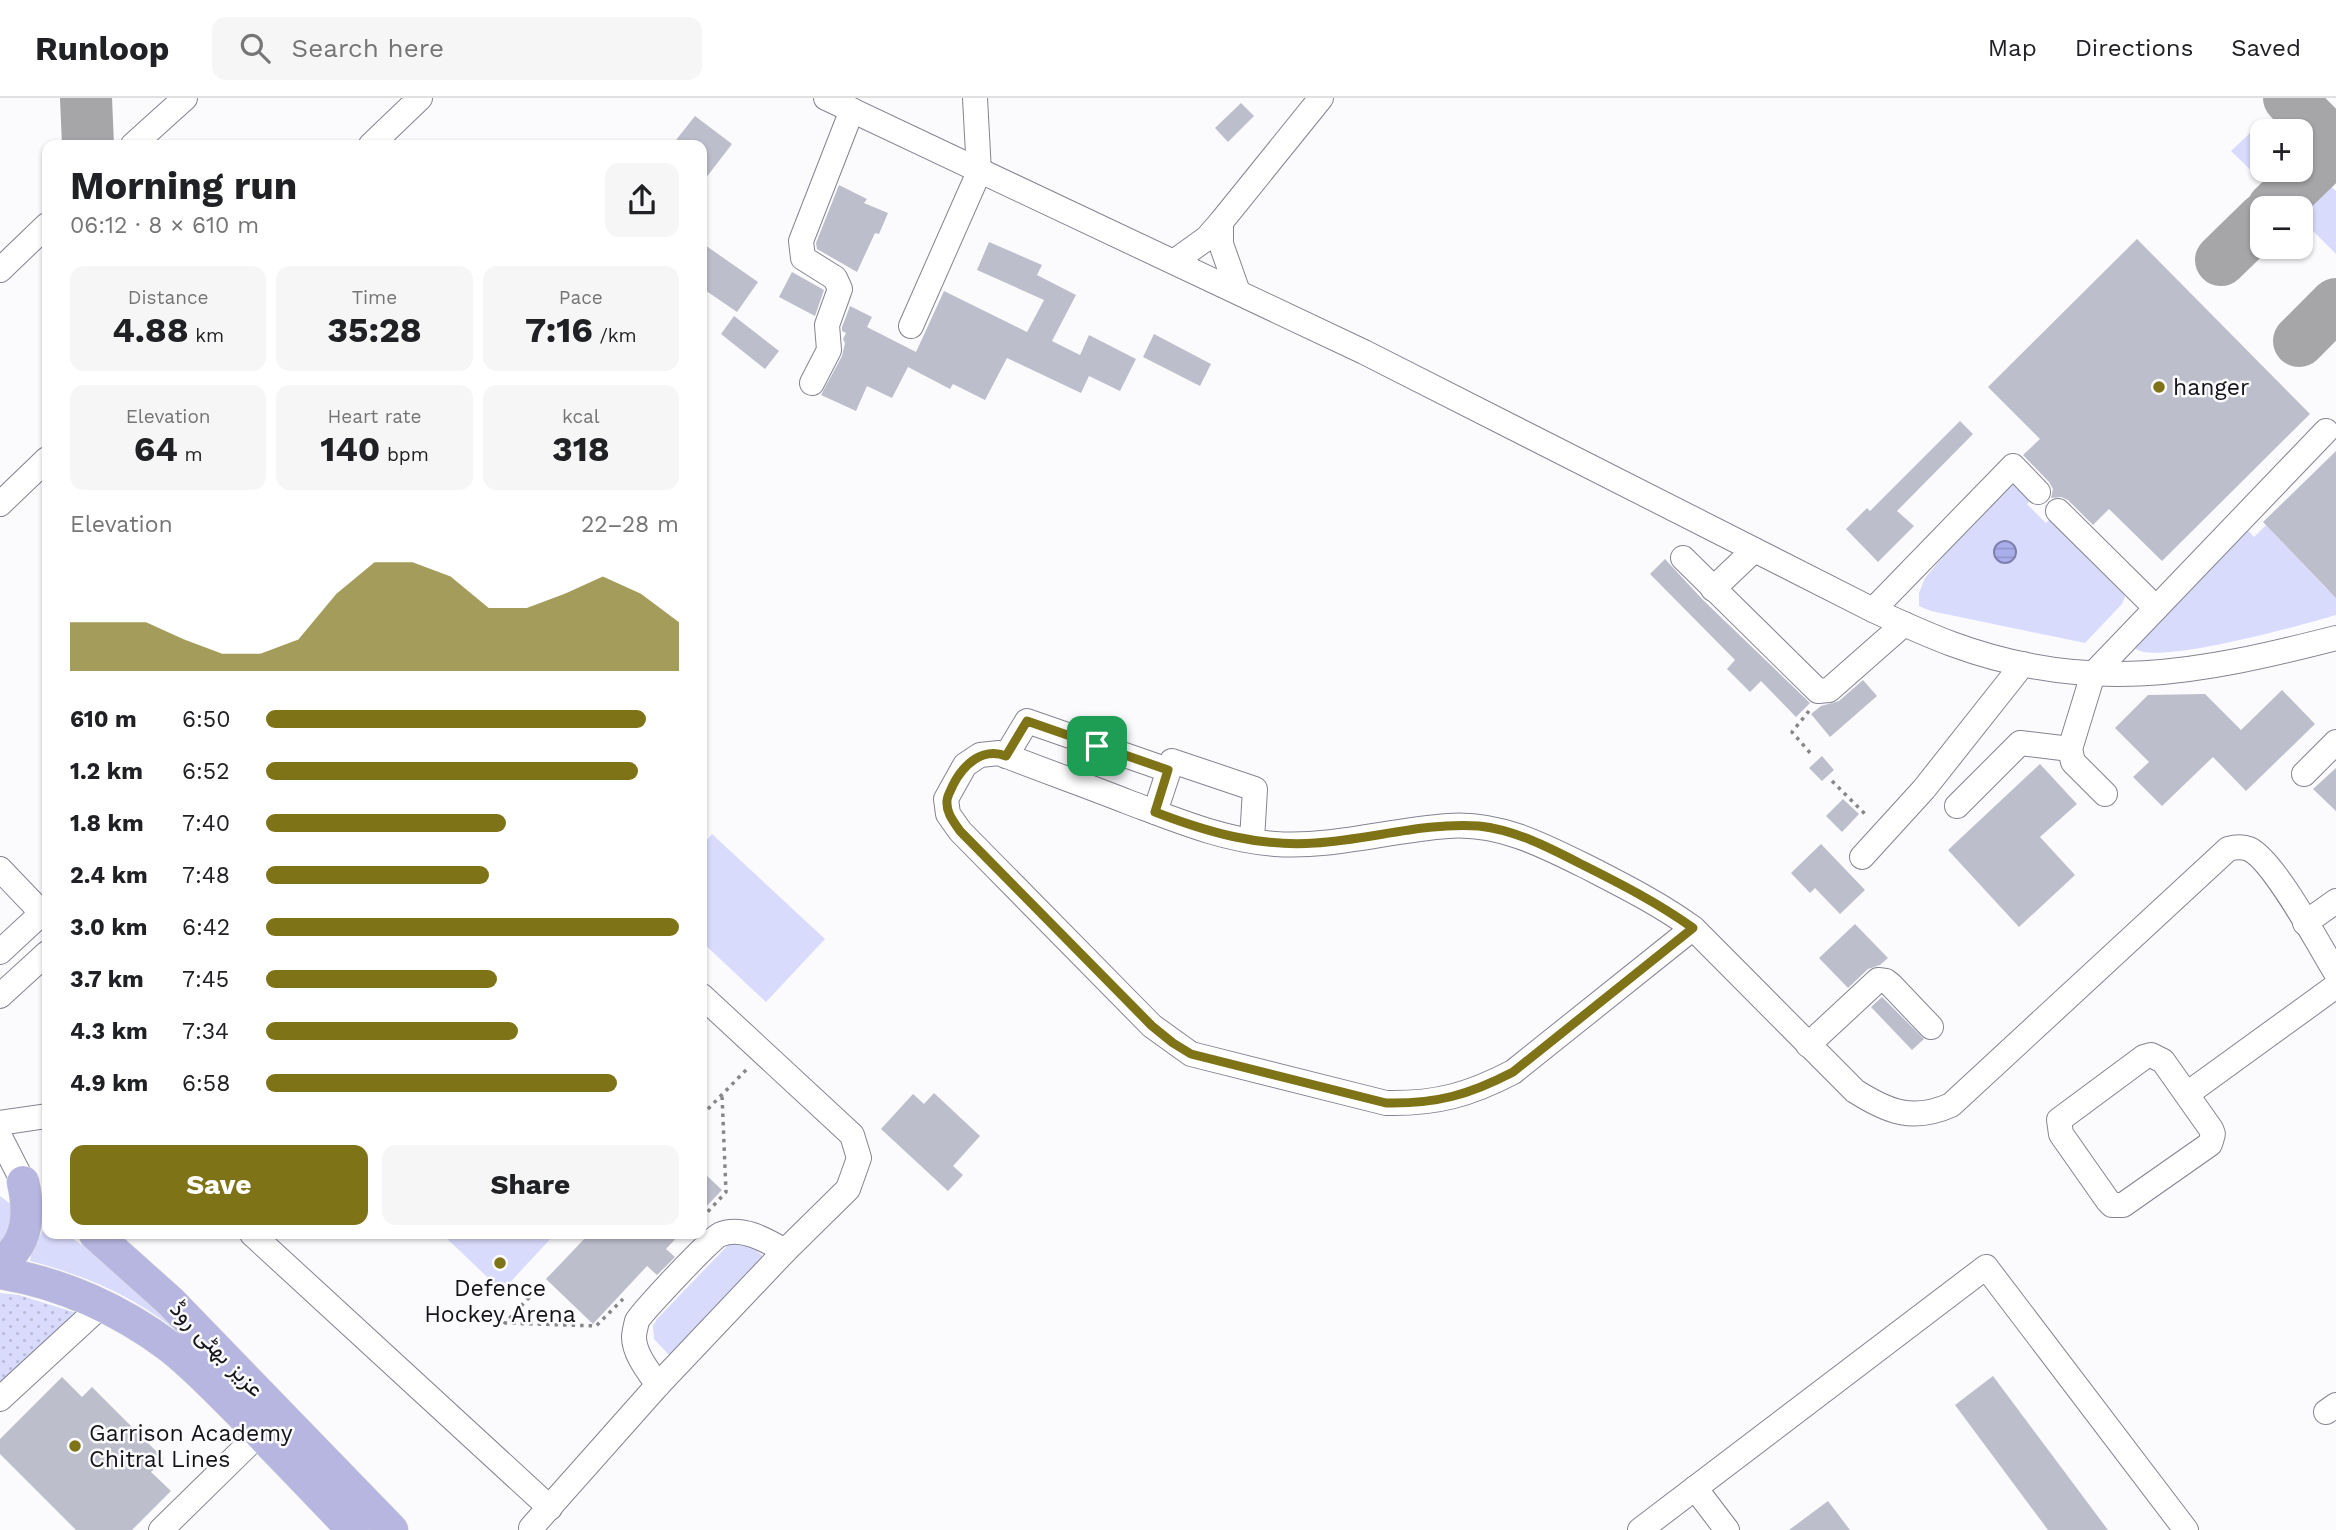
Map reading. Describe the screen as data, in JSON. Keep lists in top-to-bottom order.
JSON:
{
  "streets": {
    "main road": ["عزیز بھٹی روڈ"]
  },
  "places": ["hanger", "Defence Hockey Arena", "Garrison Academy Chitral Lines"],
  "page": {
    "header": "Runloop",
    "search": "Search here",
    "nav": ["Map", "Directions", "Saved"],
    "map_buttons": ["+", "−"],
    "heading": ["Morning run", "06:12 · 8 × 610 m"],
    "stats": [
      ["Distance", "4.88 km"],
      ["Time", "35:28"],
      ["Pace", "7:16 /km"],
      ["Elevation", "64 m"],
      ["Heart rate", "140 bpm"],
      ["kcal", "318"]
    ],
    "chart": ["Elevation", "22–28 m"],
    "list": [
      {
        "name": "610 m",
        "note": "6:50"
      },
      {
        "name": "1.2 km",
        "note": "6:52"
      },
      {
        "name": "1.8 km",
        "note": "7:40"
      },
      {
        "name": "2.4 km",
        "note": "7:48"
      },
      {
        "name": "3.0 km",
        "note": "6:42"
      },
      {
        "name": "3.7 km",
        "note": "7:45"
      },
      {
        "name": "4.3 km",
        "note": "7:34"
      },
      {
        "name": "4.9 km",
        "note": "6:58"
      }
    ],
    "buttons": ["Save", "Share"]
  }
}
